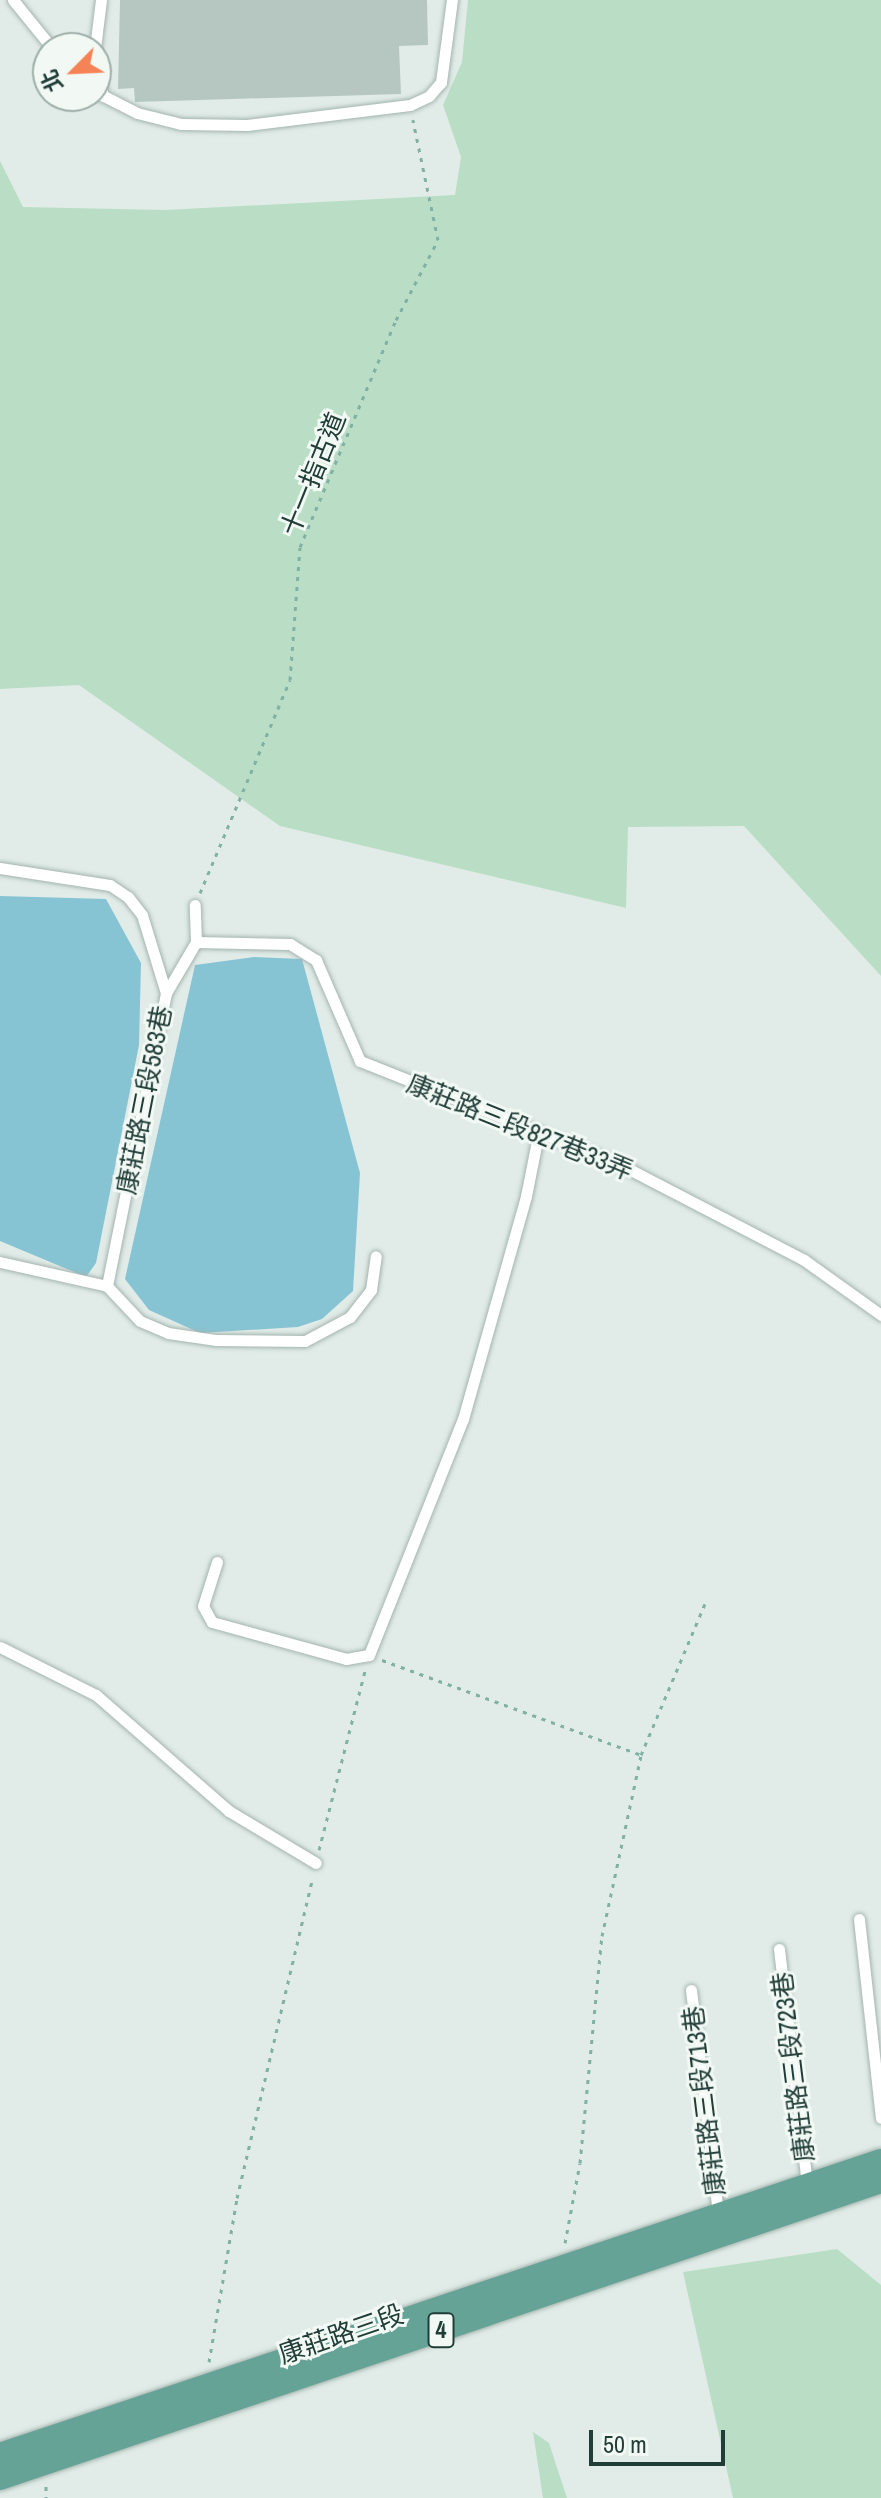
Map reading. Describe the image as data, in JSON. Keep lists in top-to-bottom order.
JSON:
{
  "streets": {
    "main road": ["4", "康莊路三段"],
    "lane": [
      "康莊路三段583巷",
      "康莊路三段827巷33弄",
      "康莊路三段723巷",
      "康莊路三段713巷"
    ],
    "path": ["十一指古道"]
  },
  "crossings": [
    ["康莊路三段723巷", "康莊路三段"],
    ["康莊路三段713巷", "康莊路三段"]
  ],
  "scale_bar": "50 m",
  "north": "bottom left"
}
